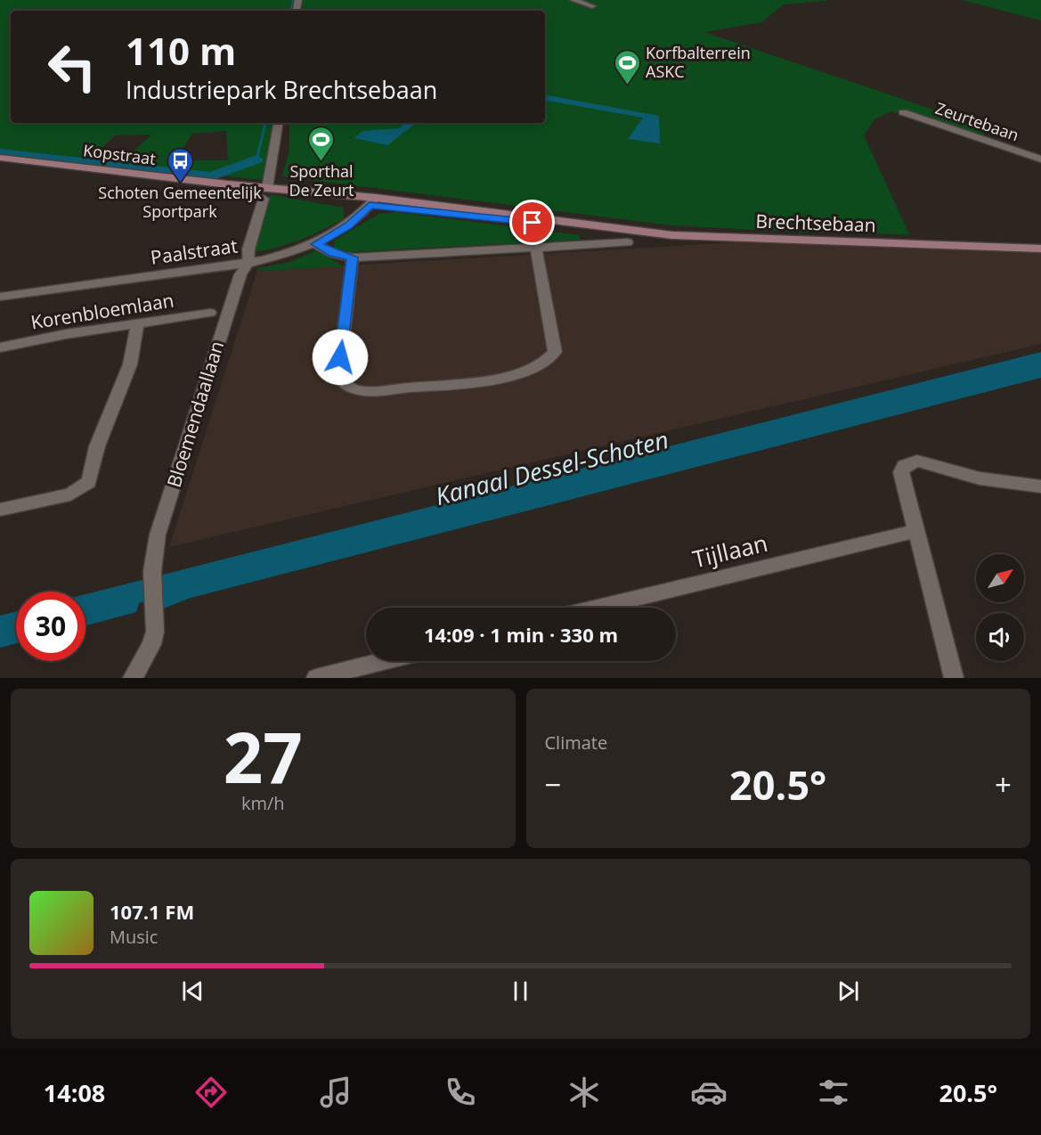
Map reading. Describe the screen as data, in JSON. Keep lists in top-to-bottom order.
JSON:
{
  "streets": {
    "main road": ["Kopstraat", "Brechtsebaan"],
    "street": [
      "Zeurtebaan",
      "Paalstraat",
      "Korenbloemlaan",
      "Bloemendaallaan",
      "Tijllaan"
    ]
  },
  "crossings": [
    ["Kopstraat", "Brechtsebaan"],
    ["Kopstraat", "Paalstraat"],
    ["Kopstraat", "Bloemendaallaan"],
    ["Brechtsebaan", "Paalstraat"],
    ["Paalstraat", "Bloemendaallaan"]
  ],
  "water": ["Kanaal Dessel-Schoten"],
  "places": {
    "sports": ["Korfbalterrein ASKC", "Sporthal De Zeurt"],
    "bus stop": ["Schoten Gemeentelijk Sportpark"]
  },
  "north": "top right",
  "page": {
    "turn": ["110 m", "Industriepark Brechtsebaan"],
    "limit": "30",
    "trip": "14:09 · 1 min · 330 m",
    "tile": [
      ["27", "km/h"],
      "Climate"
    ],
    "heat": ["−", "20.5°", "+"],
    "song": ["107.1 FM", "Music"],
    "tabs": ["14:08", "20.5°"]
  }
}
